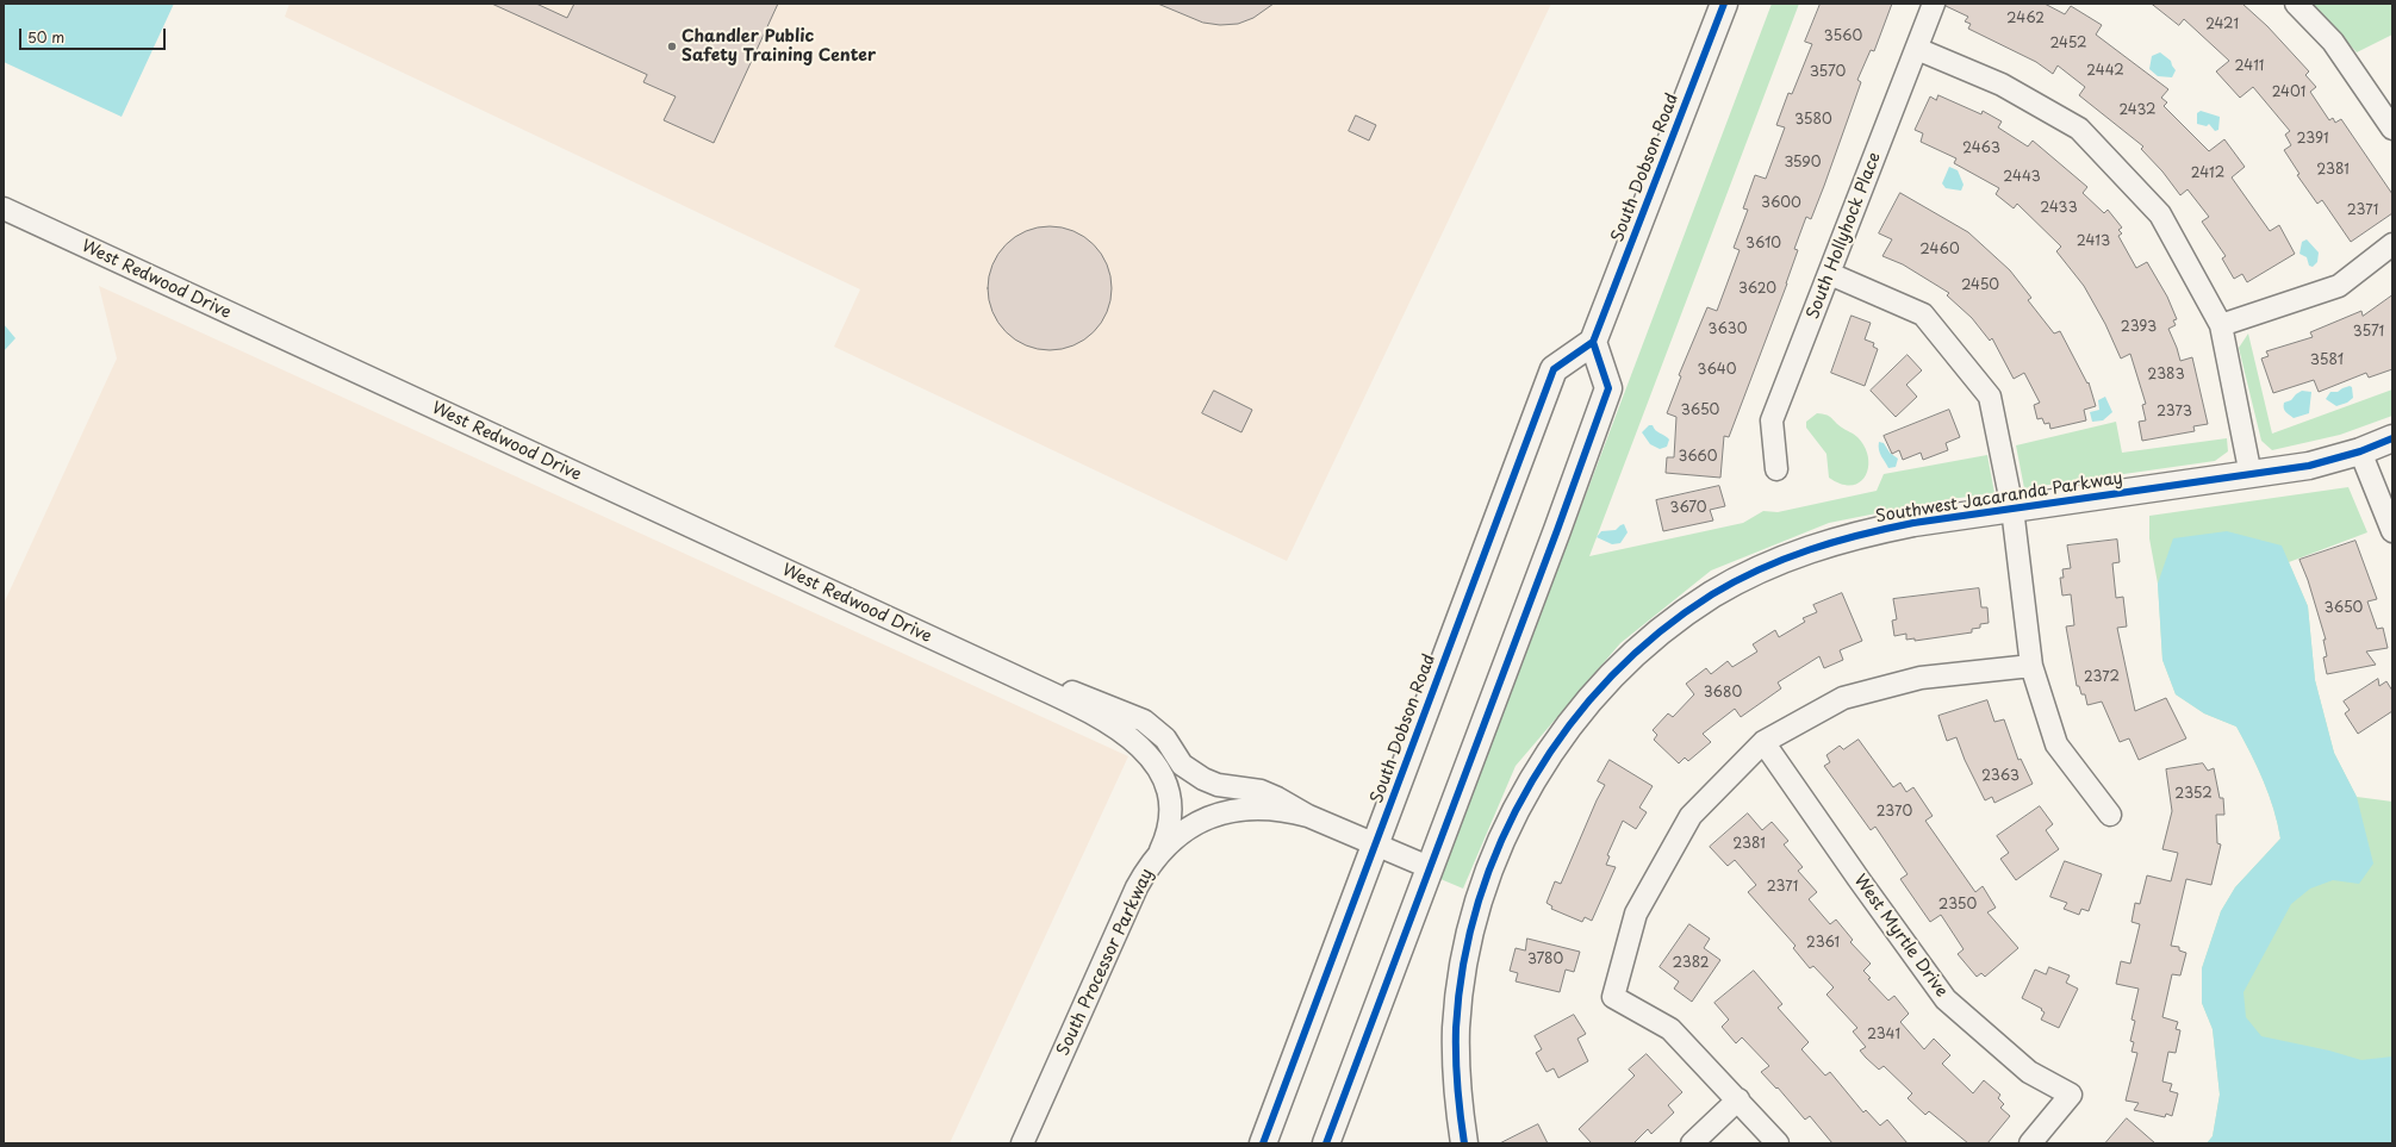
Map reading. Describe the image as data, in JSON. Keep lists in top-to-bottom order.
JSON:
{
  "streets": {
    "main road": ["South Dobson Road", "Southwest Jacaranda Parkway"],
    "street": [
      "South Hollyhock Place",
      "West Redwood Drive",
      "West Myrtle Drive",
      "South Processor Parkway"
    ]
  },
  "crossings": [
    ["South Dobson Road", "West Redwood Drive"],
    ["West Redwood Drive", "South Processor Parkway"]
  ],
  "places": ["Chandler Public Safety Training Center"],
  "house_numbers": [
    "2462",
    "2421",
    "3560",
    "2452",
    "2411",
    "2442",
    "3570",
    "2401",
    "2432",
    "3580",
    "2391",
    "2463",
    "3590",
    "2381",
    "2412",
    "2443",
    "3600",
    "2433",
    "2371",
    "2413",
    "3610",
    "2460",
    "2450",
    "3620",
    "2393",
    "3630",
    "3571",
    "3581",
    "3640",
    "2383",
    "3650",
    "2373",
    "3660",
    "3670",
    "3650",
    "2372",
    "3680",
    "2363",
    "2352",
    "2370",
    "2381",
    "2371",
    "2350",
    "2361",
    "3780",
    "2382",
    "2341"
  ],
  "scale_bar": "50 m"
}
